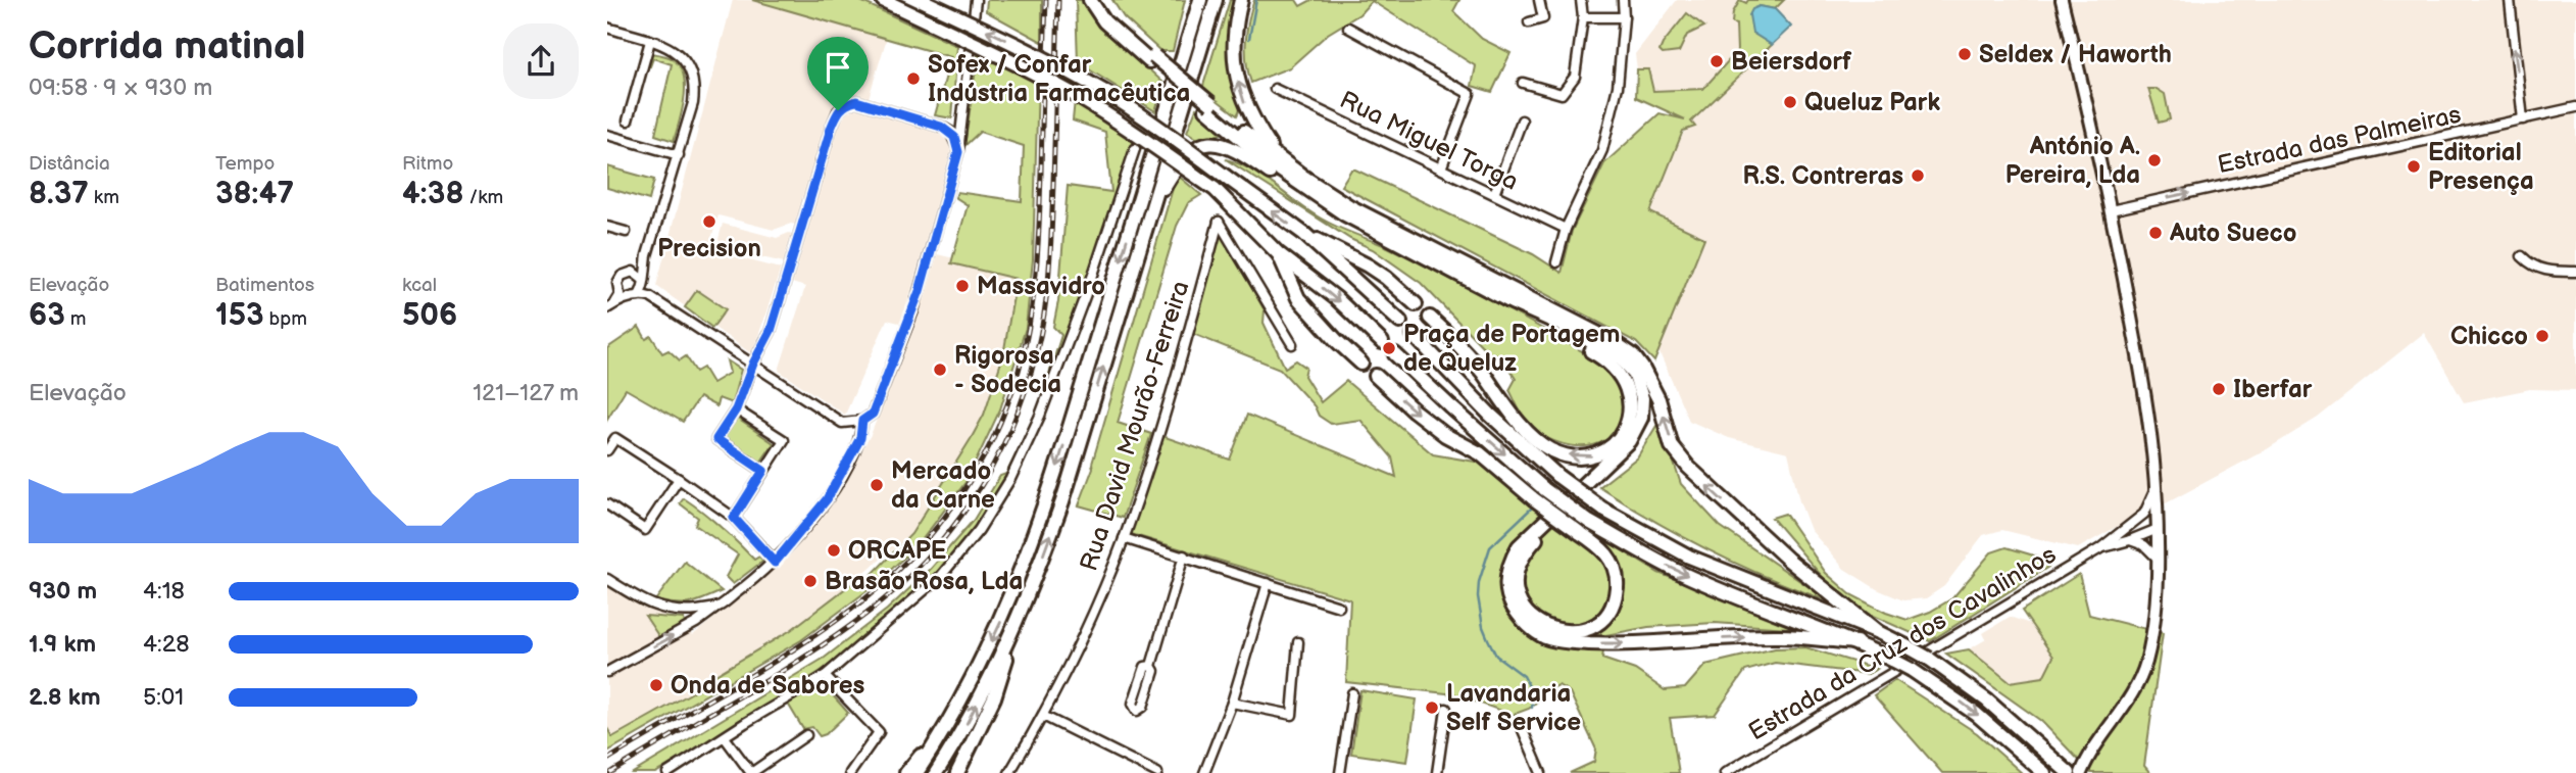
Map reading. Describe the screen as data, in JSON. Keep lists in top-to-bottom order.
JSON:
{
  "streets": {
    "street": [
      "Estrada das Palmeiras",
      "Rua Miguel Torga",
      "Rua David Mourão-Ferreira",
      "Estrada da Cruz dos Cavalinhos"
    ]
  },
  "one_way": ["Estrada das Palmeiras"],
  "places": [
    "Seldex / Haworth",
    "Beiersdorf",
    "Sofex / Confar Indústria Farmacêutica",
    "Queluz Park",
    "António A. Pereira, Lda",
    "Editorial Presença",
    "R.S. Contreras",
    "Precision",
    "Auto Sueco",
    "Massavidro",
    "Chicco",
    "Praça de Portagem de Queluz",
    "Rigorosa - Sodecia",
    "Iberfar",
    "Mercado da Carne",
    "ORCAPE",
    "Brasão Rosa, Lda",
    "Onda de Sabores",
    "Lavandaria Self Service"
  ],
  "page": {
    "heading": ["Corrida matinal", "09:58 · 9 × 930 m"],
    "stats": [
      ["Distância", "8.37 km"],
      ["Tempo", "38:47"],
      ["Ritmo", "4:38 /km"],
      ["Elevação", "63 m"],
      ["Batimentos", "153 bpm"],
      ["kcal", "506"]
    ],
    "chart": ["Elevação", "121–127 m"],
    "list": [
      {
        "name": "930 m",
        "note": "4:18"
      },
      {
        "name": "1.9 km",
        "note": "4:28"
      },
      {
        "name": "2.8 km",
        "note": "5:01"
      }
    ]
  }
}
